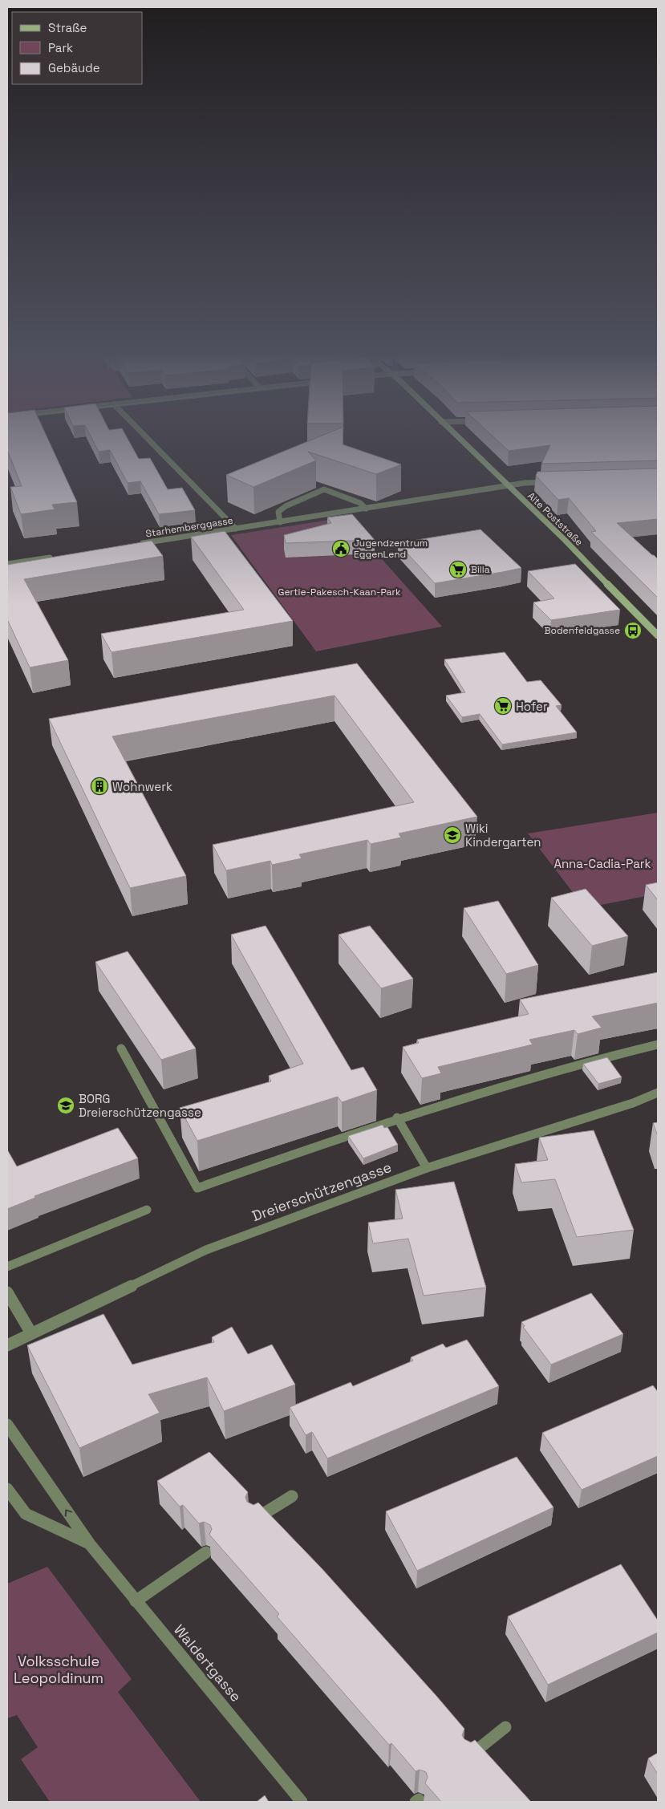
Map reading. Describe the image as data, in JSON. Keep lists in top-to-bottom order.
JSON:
{
  "streets": {
    "main road": ["Alte Poststraße"],
    "street": ["Starhemberggasse", "Dreierschützengasse", "Waldertgasse"]
  },
  "crossings": [
    ["Alte Poststraße", "Starhemberggasse"]
  ],
  "parks": ["Gertie-Pakesch-Kaan-Park", "Anna-Cadia-Park", "Volksschule Leopoldinum"],
  "places": {
    "public building": ["Jugendzentrum EggenLend"],
    "supermarket": ["Billa", "Hofer"],
    "bus stop": ["Bodenfeldgasse"],
    "building": ["Wohnwerk"],
    "school or university": ["Wiki Kindergarten", "BORG Dreierschützengasse"]
  },
  "legend": ["Straße", "Park", "Gebäude"]
}
